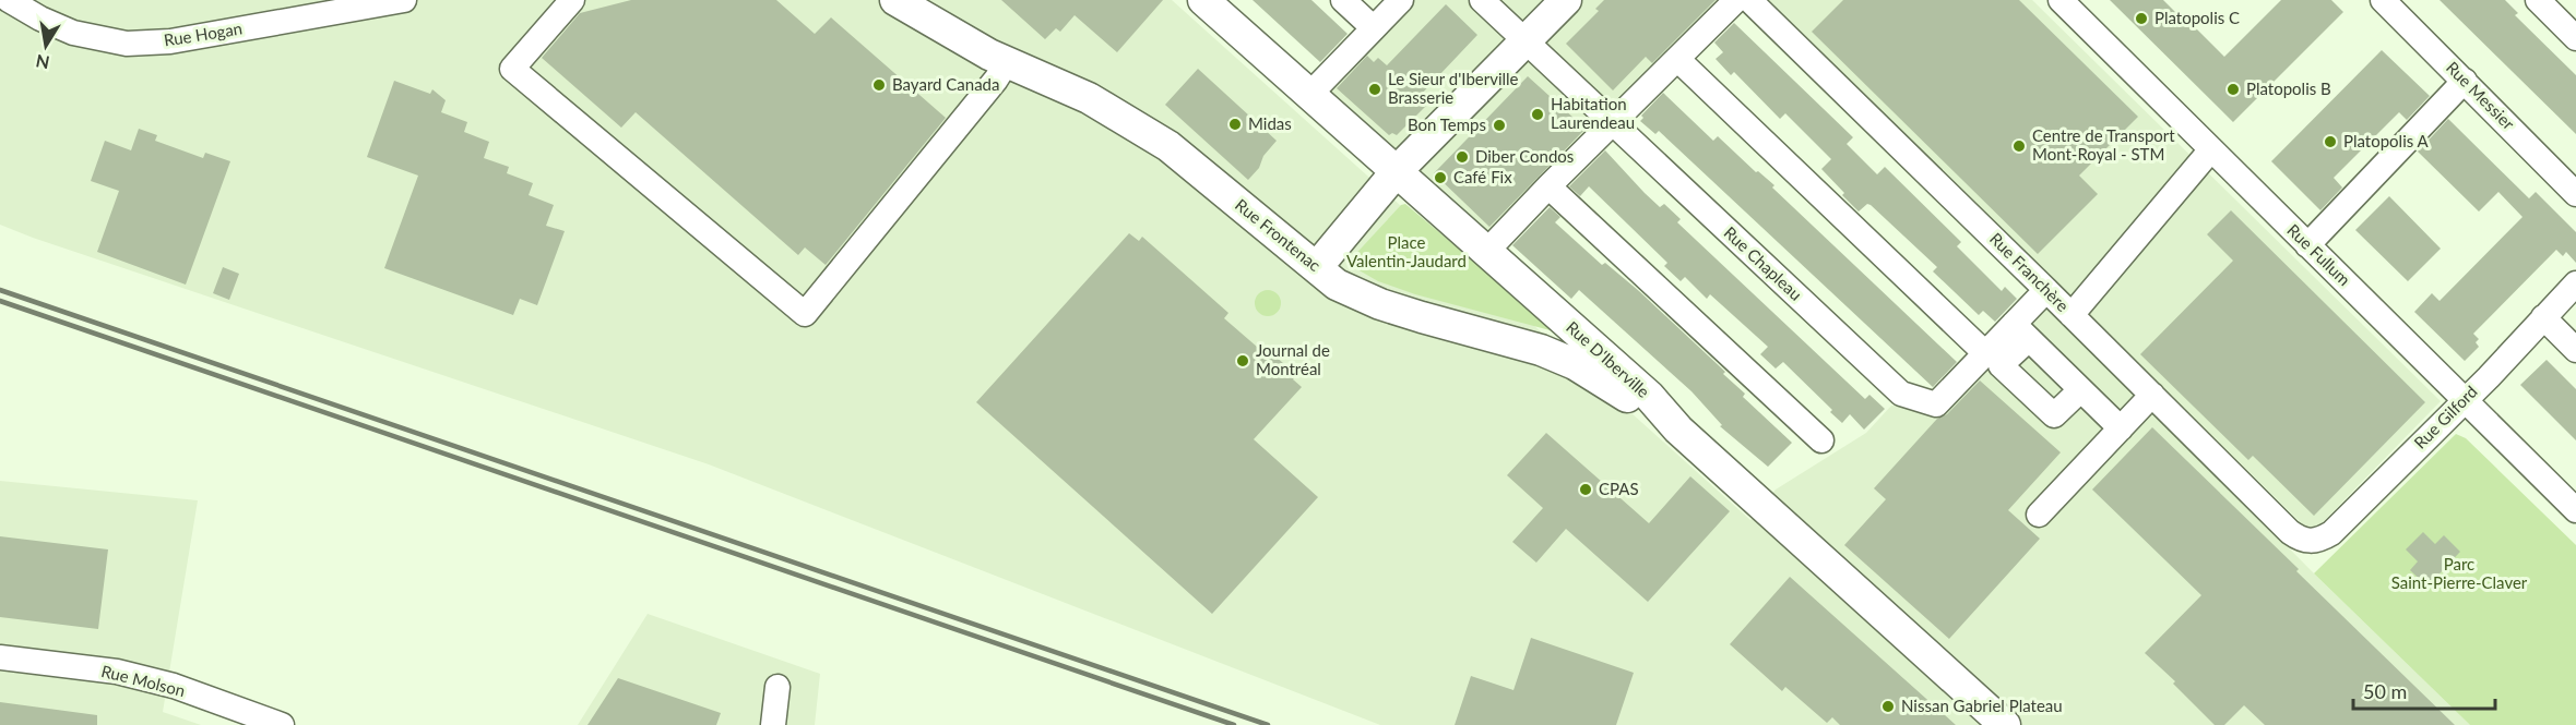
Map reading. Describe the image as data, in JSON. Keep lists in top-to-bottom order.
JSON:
{
  "streets": {
    "main road": ["Rue Frontenac", "Rue D'Iberville"],
    "street": [
      "Rue Hogan",
      "Rue Messier",
      "Rue Fullum",
      "Rue Chapleau",
      "Rue Franchère",
      "Rue Gilford",
      "Rue Molson"
    ]
  },
  "crossings": [
    ["Rue Frontenac", "Rue D'Iberville"],
    ["Rue Fullum", "Rue Gilford"],
    ["Rue Chapleau", "Rue Franchère"],
    ["Rue Franchère", "Rue Gilford"]
  ],
  "parks": ["Place Valentin-Jaudard", "Parc Saint-Pierre-Claver"],
  "places": [
    "Platopolis C",
    "Bayard Canada",
    "Le Sieur d'Iberville Brasserie",
    "Platopolis B",
    "Habitation Laurendeau",
    "Midas",
    "Bon Temps",
    "Platopolis A",
    "Centre de Transport Mont-Royal - STM",
    "Diber Condos",
    "Café Fix",
    "Journal de Montréal",
    "CPAS",
    "Nissan Gabriel Plateau"
  ],
  "scale_bar": "50 m",
  "north": "bottom"
}
